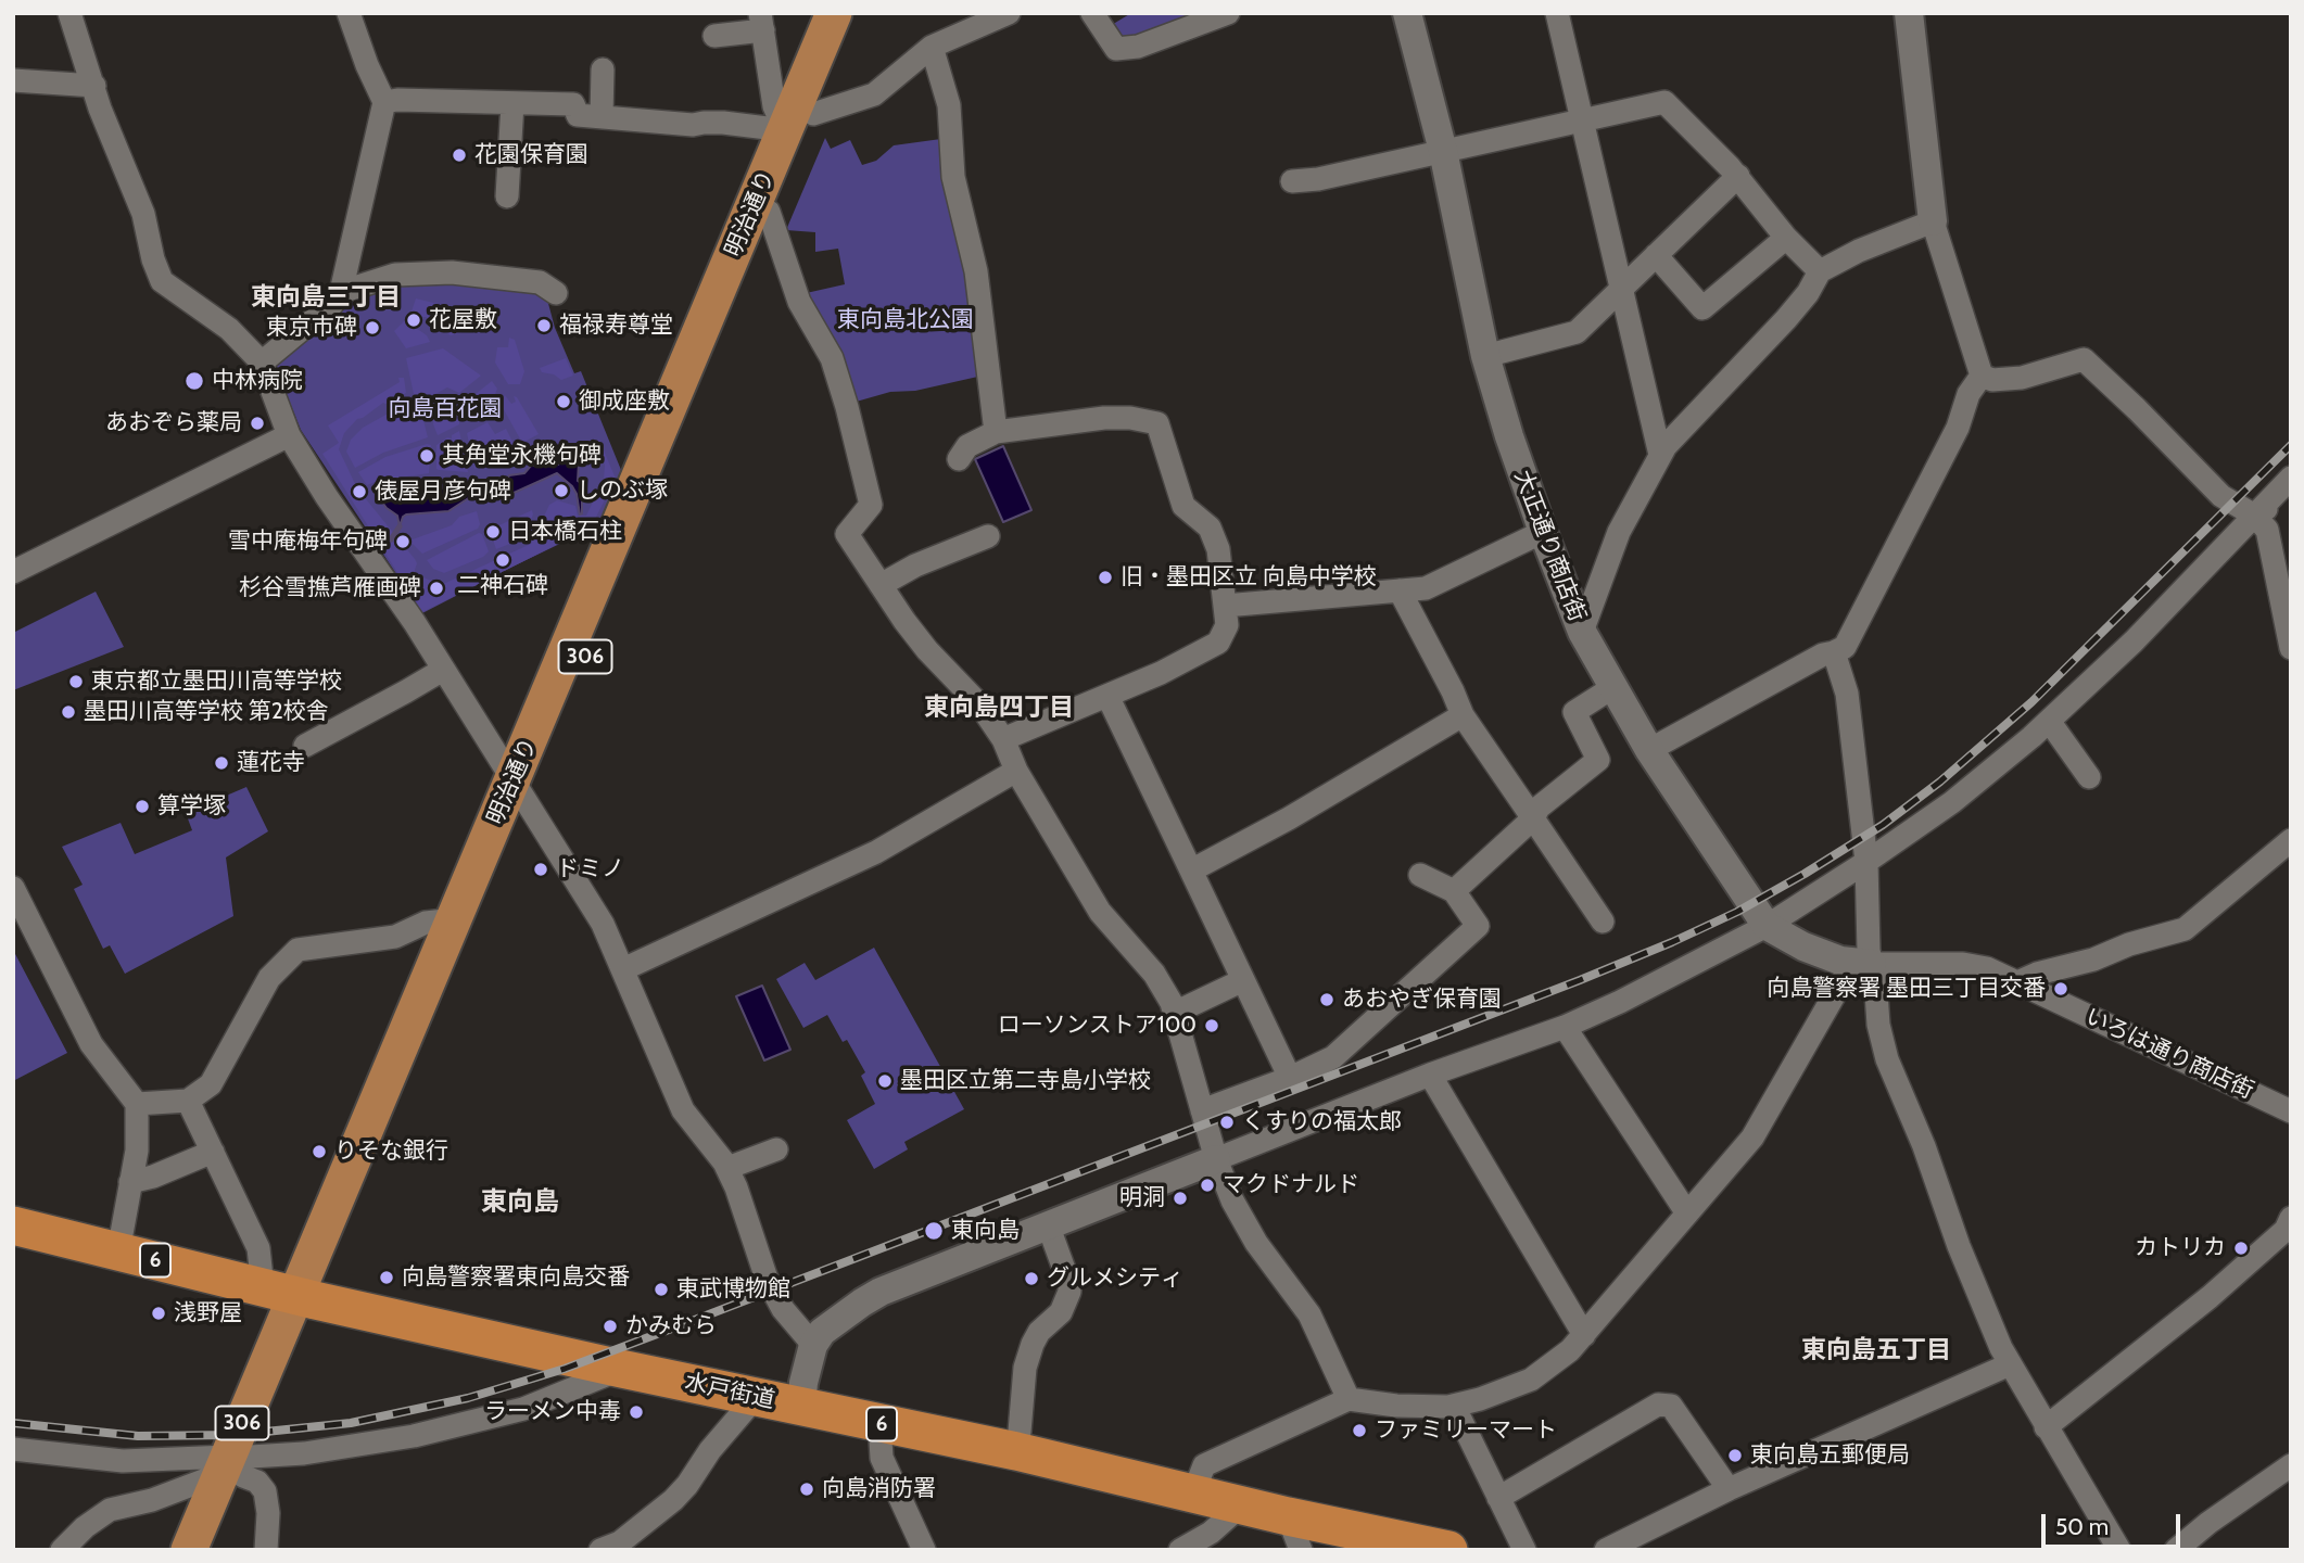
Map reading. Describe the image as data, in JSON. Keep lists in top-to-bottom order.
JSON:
{
  "streets": {
    "highway": ["6", "水戸街道"],
    "main road": ["明治通り", "306"],
    "street": ["大正通り商店街", "いろは通り商店街"]
  },
  "crossings": [
    ["明治通り", "水戸街道"],
    ["大正通り商店街", "いろは通り商店街"]
  ],
  "districts": [
    "東向島三丁目",
    "東向島四丁目",
    "東向島",
    "東向島五丁目"
  ],
  "parks": ["東向島北公園", "向島百花園"],
  "places": [
    "花園保育園",
    "花屋敷",
    "福禄寿尊堂",
    "東京市碑",
    "中林病院",
    "御成座敷",
    "あおぞら薬局",
    "其角堂永機句碑",
    "しのぶ塚",
    "俵屋月彦句碑",
    "日本橋石柱",
    "雪中庵梅年句碑",
    "二神石碑",
    "旧・墨田区立 向島中学校",
    "杉谷雪撨芦雁画碑",
    "東京都立墨田川高等学校",
    "墨田川高等学校 第2校舎",
    "蓮花寺",
    "算学塚",
    "ドミノ",
    "向島警察署 墨田三丁目交番",
    "あおやぎ保育園",
    "ローソンストア100",
    "墨田区立第二寺島小学校",
    "くすりの福太郎",
    "りそな銀行",
    "マクドナルド",
    "明洞",
    "東向島",
    "カトリカ",
    "向島警察署東向島交番",
    "グルメシティ",
    "東武博物館",
    "浅野屋",
    "かみむら",
    "ラーメン中毒",
    "ファミリーマート",
    "東向島五郵便局",
    "向島消防署"
  ],
  "scale_bar": "50 m"
}
